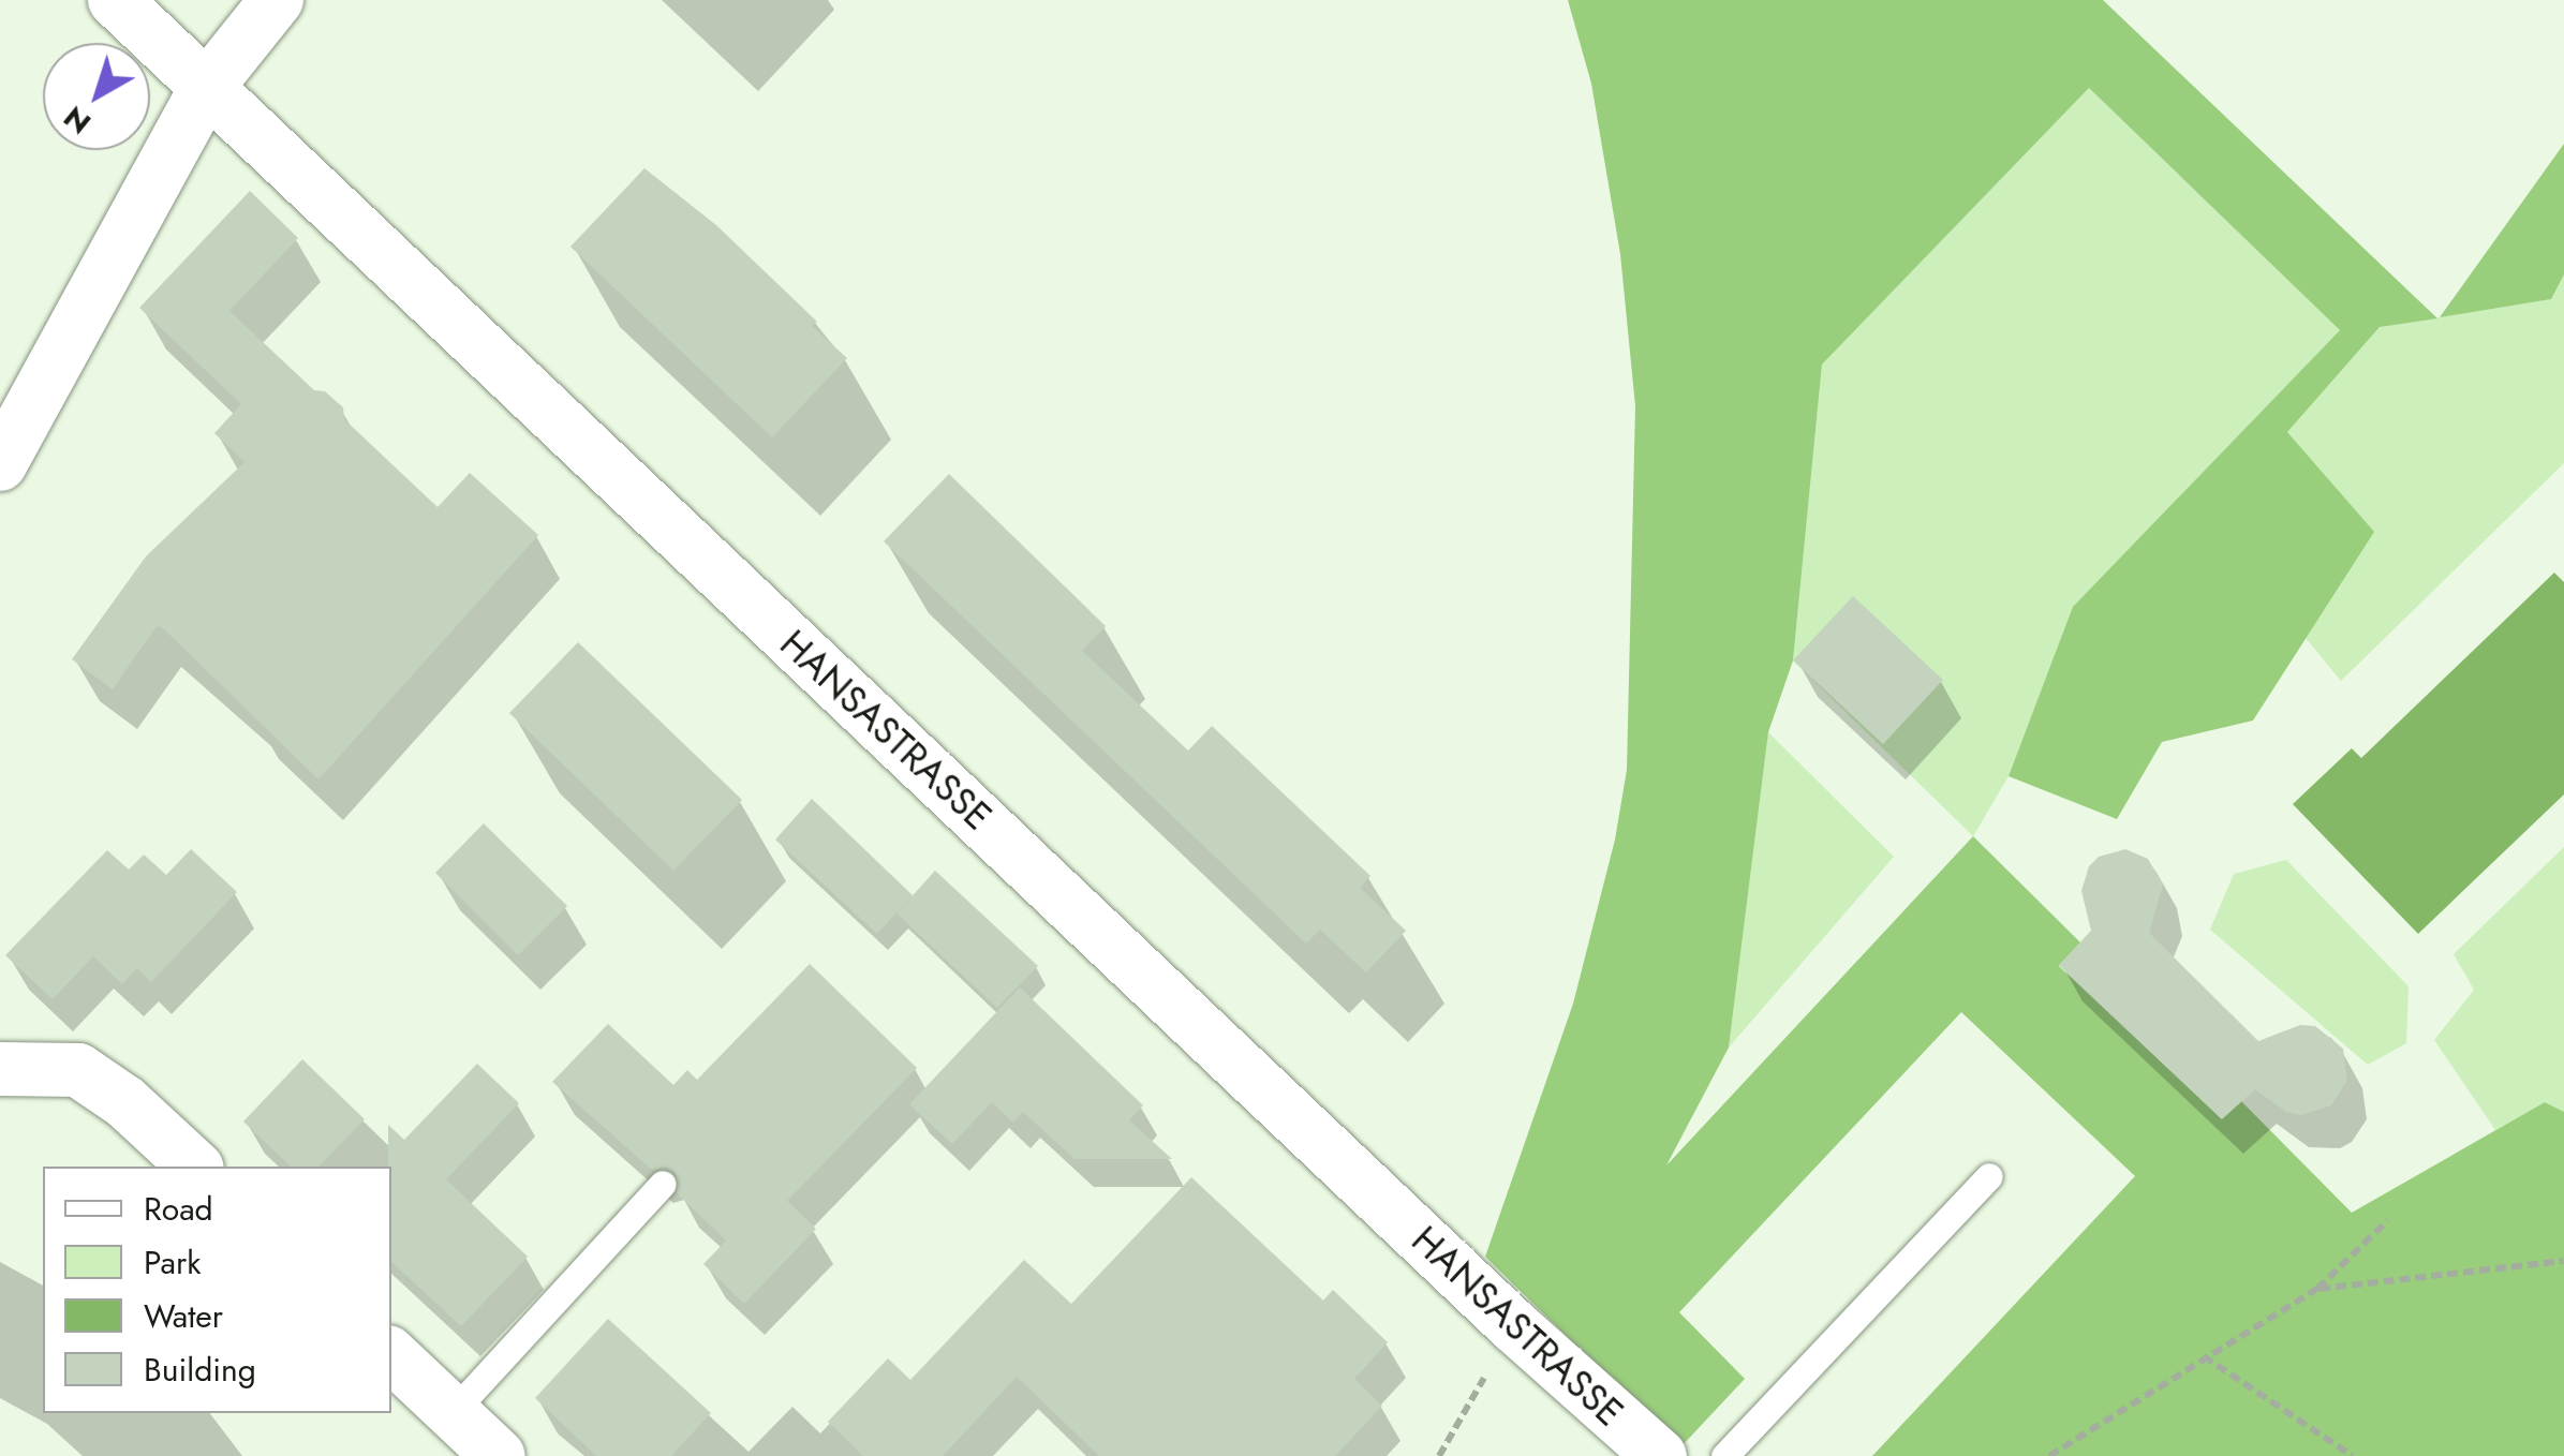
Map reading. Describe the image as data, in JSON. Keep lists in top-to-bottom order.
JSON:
{
  "streets": {
    "street": ["HANSASTRASSE"]
  },
  "legend": [
    "Road",
    "Park",
    "Water",
    "Building"
  ],
  "north": "bottom left"
}
